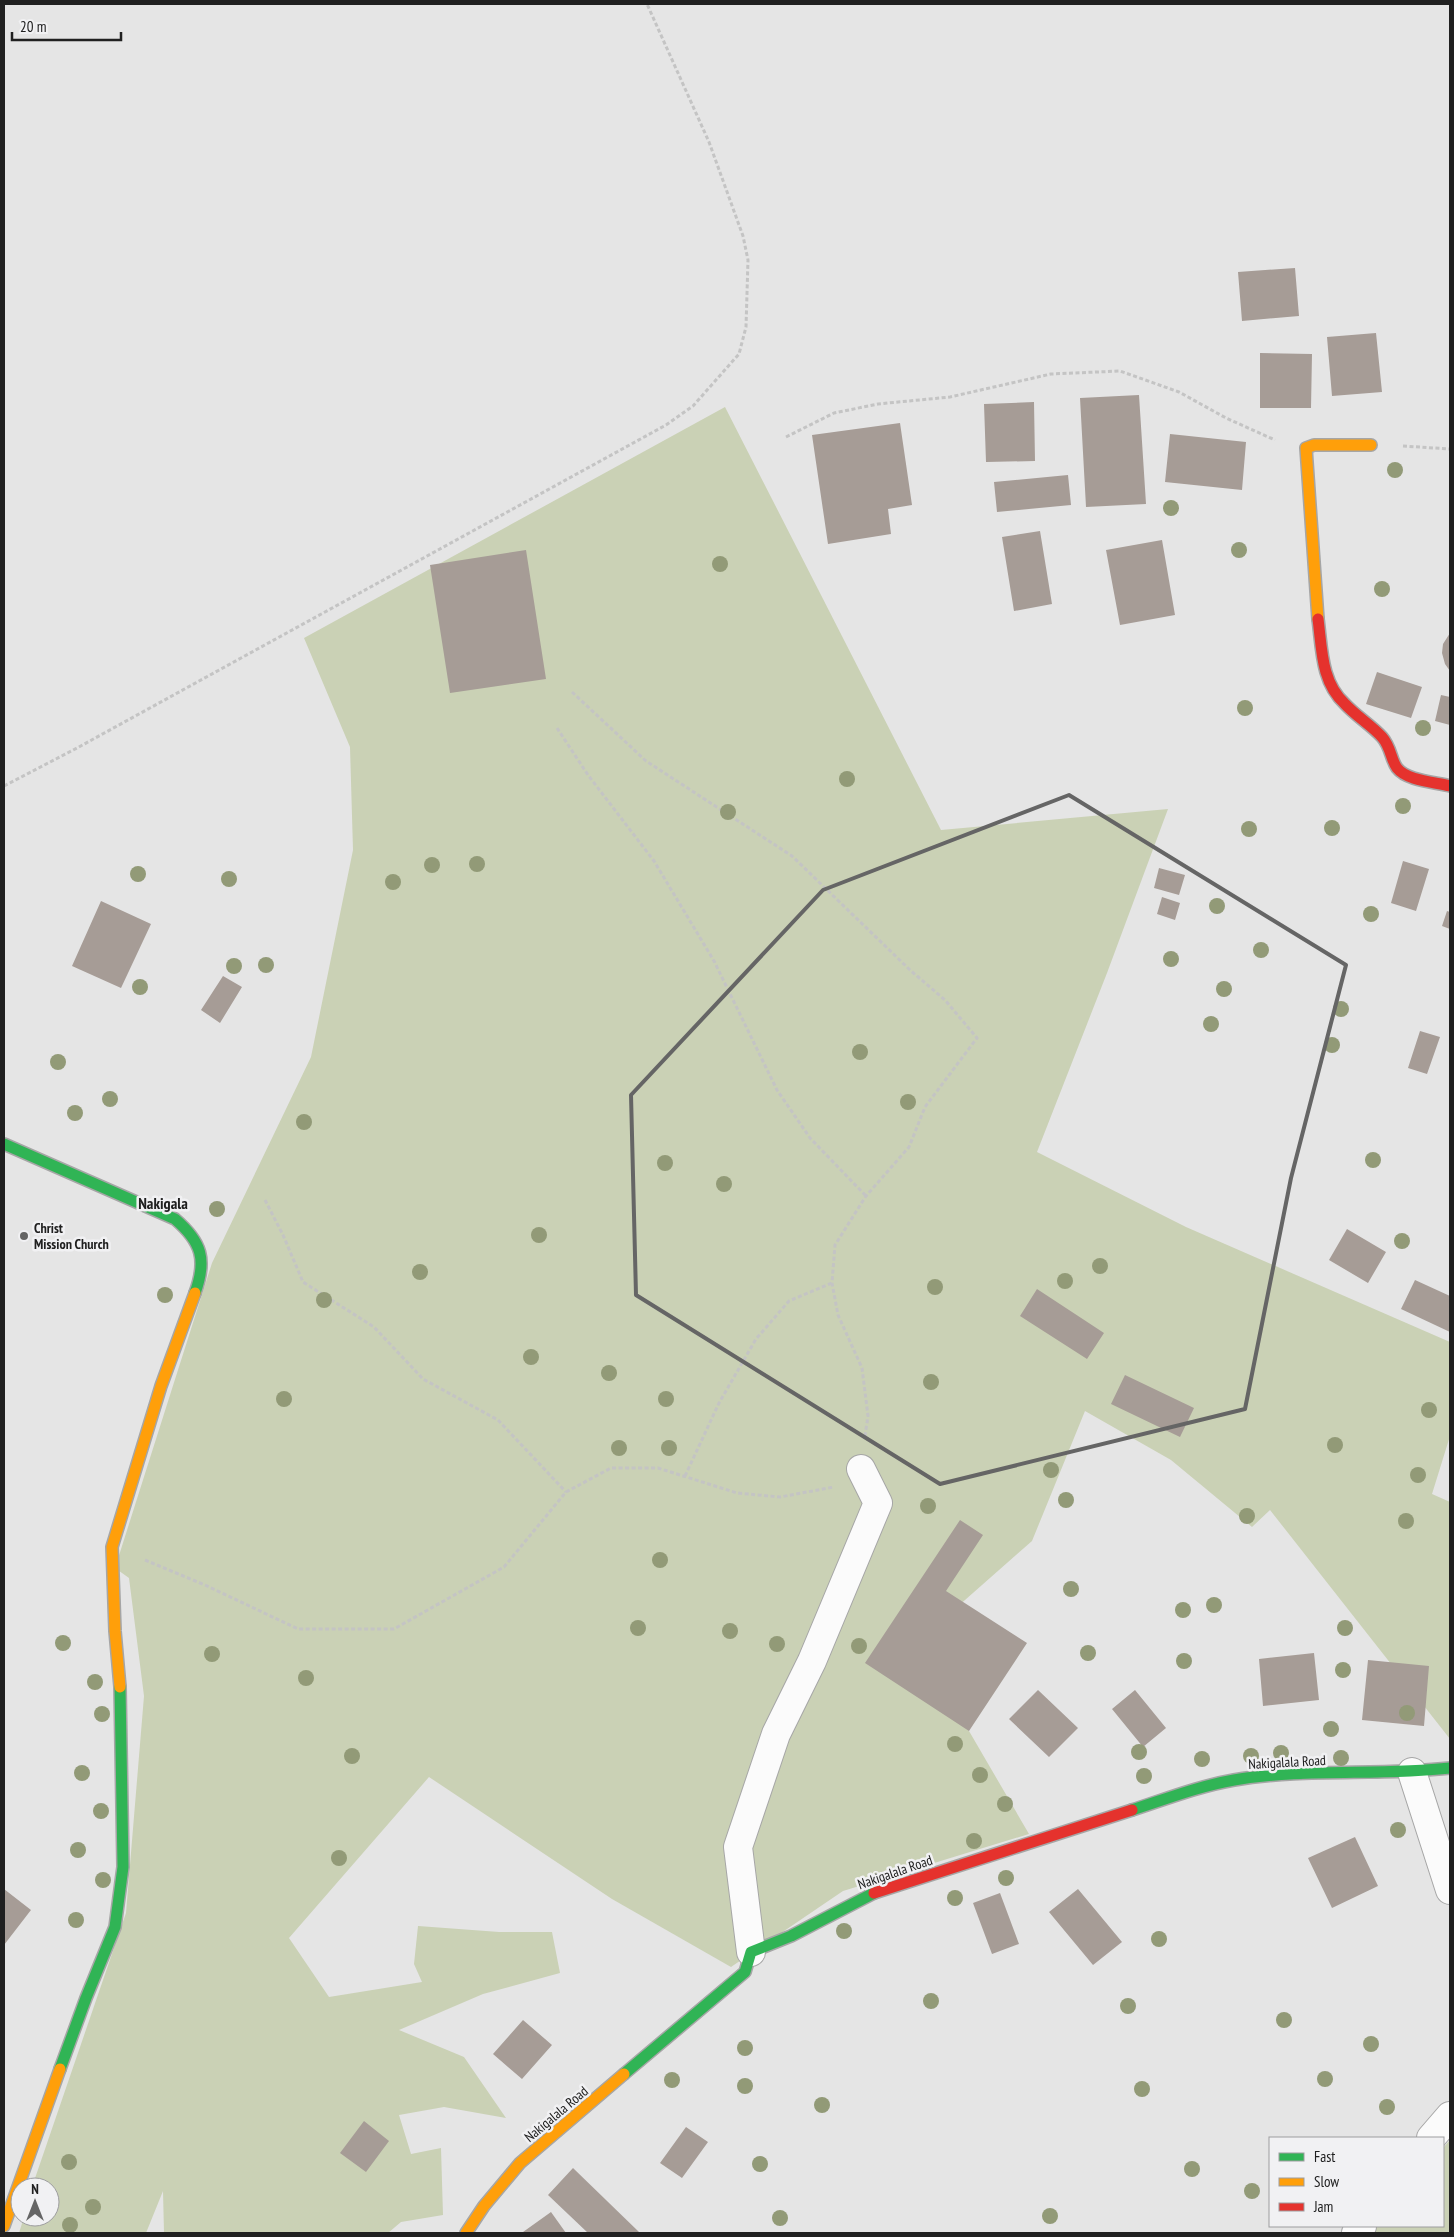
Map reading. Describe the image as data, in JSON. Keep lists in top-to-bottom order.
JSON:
{
  "streets": {
    "street": ["Nakigalala Road"]
  },
  "districts": ["Nakigala"],
  "places": ["Christ Mission Church"],
  "legend": ["Fast", "Slow", "Jam"],
  "scale_bar": "20 m",
  "north": "top"
}
